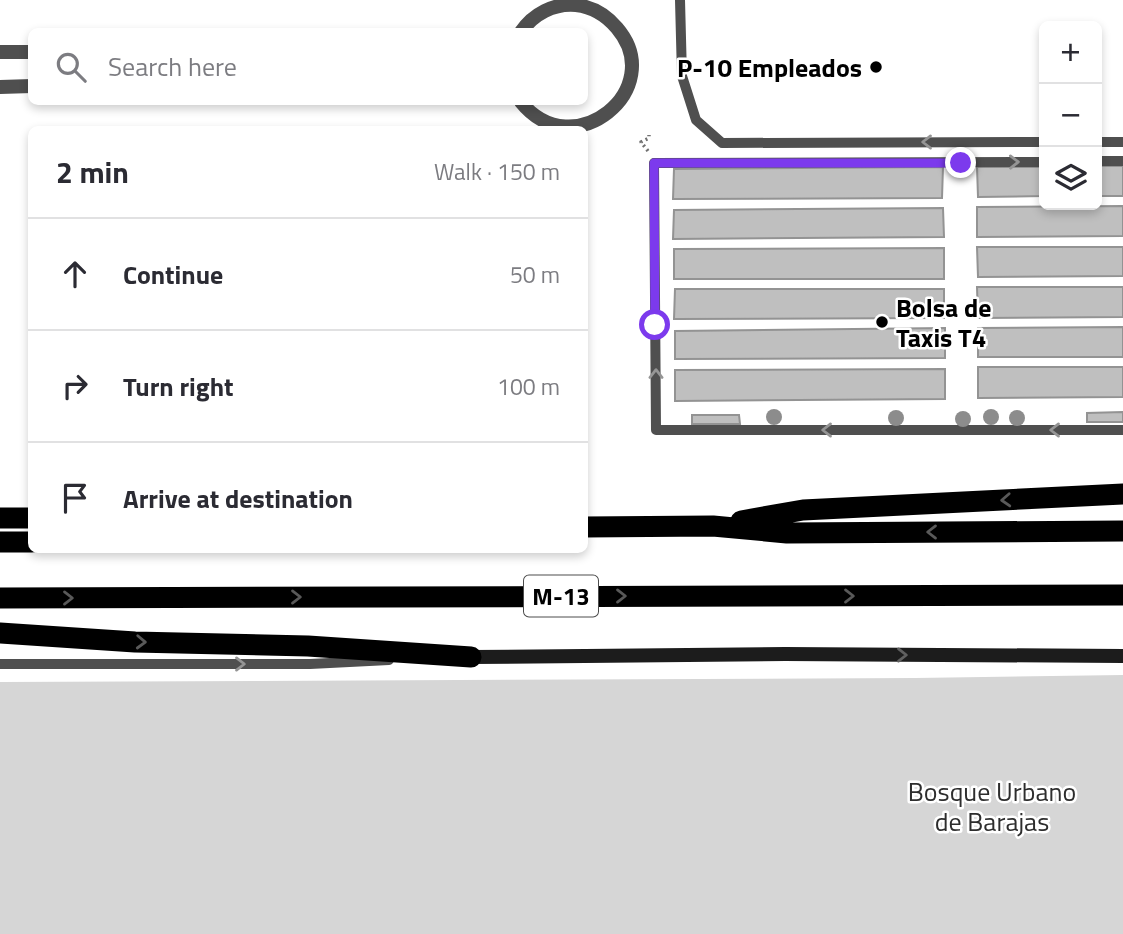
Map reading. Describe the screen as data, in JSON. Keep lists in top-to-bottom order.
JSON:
{
  "streets": {
    "highway": ["M-13"]
  },
  "parks": ["Bosque Urbano de Barajas"],
  "places": ["P-10 Empleados", "Bolsa de Taxis T4"],
  "page": {
    "map_buttons": ["+", "−"],
    "search": "Search here",
    "heading": ["2 min", "Walk · 150 m"],
    "list": [
      ["Continue", "50 m"],
      ["Turn right", "100 m"],
      "Arrive at destination"
    ]
  }
}
